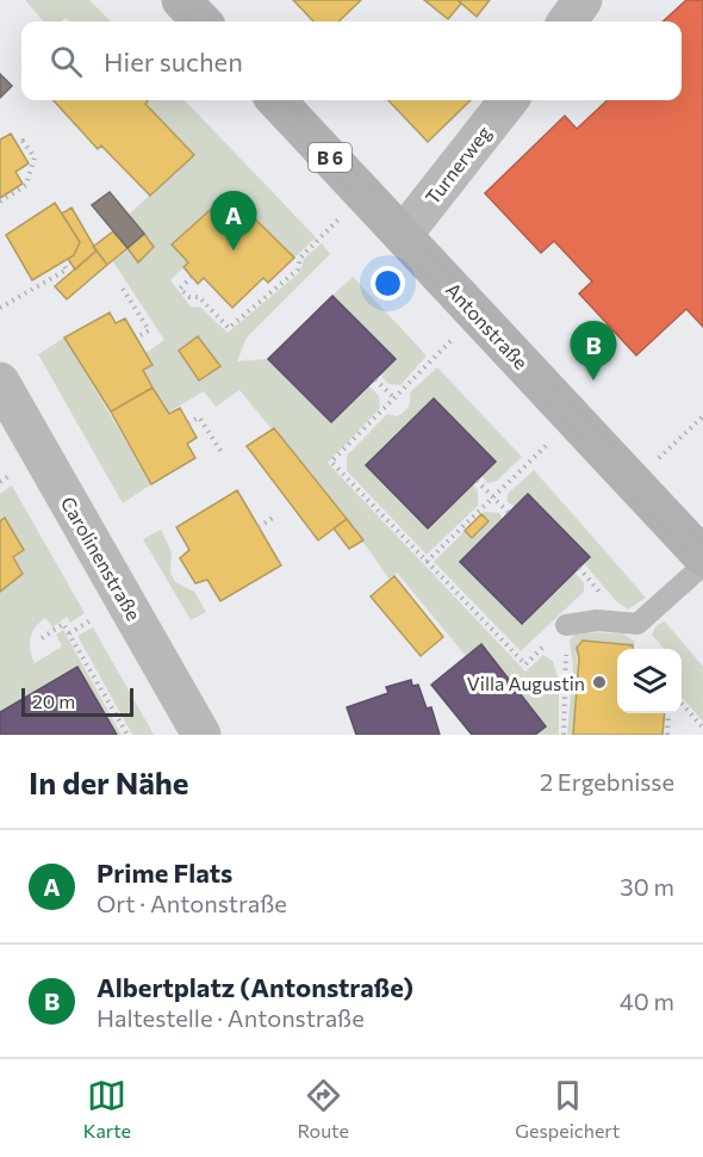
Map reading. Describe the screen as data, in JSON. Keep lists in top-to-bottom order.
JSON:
{
  "streets": {
    "main road": ["B 6", "Antonstraße"],
    "street": ["Turnerweg", "Carolinenstraße"]
  },
  "crossings": [
    ["Turnerweg", "Antonstraße"]
  ],
  "places": ["Villa Augustin"],
  "scale_bar": "20 m",
  "page": {
    "search": "Hier suchen",
    "pins": ["A", "B"],
    "scale": "20 m",
    "heading": ["In der Nähe", "2 Ergebnisse"],
    "list": [
      {
        "mark": "A",
        "name": "Prime Flats",
        "note": "Ort · Antonstraße",
        "value": "30 m"
      },
      {
        "mark": "B",
        "name": "Albertplatz (Antonstraße)",
        "note": "Haltestelle · Antonstraße",
        "value": "40 m"
      }
    ],
    "nav": ["Karte", "Route", "Gespeichert"]
  }
}
